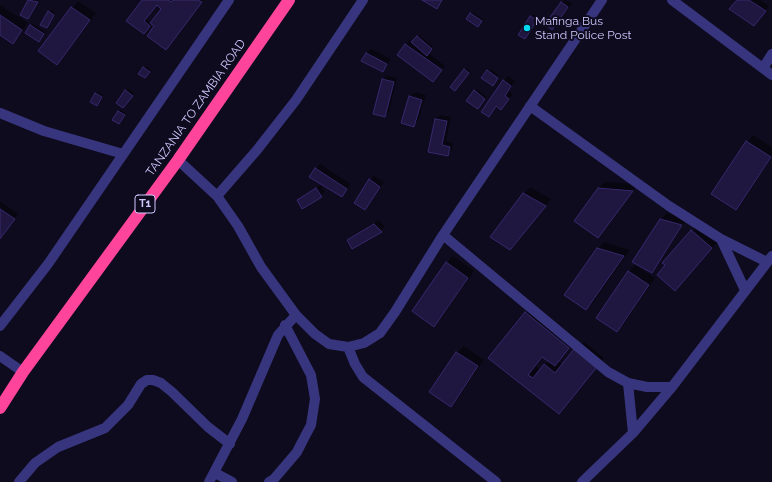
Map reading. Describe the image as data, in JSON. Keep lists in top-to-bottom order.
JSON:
{
  "streets": {
    "highway": ["TANZANIA TO ZAMBIA ROAD", "T1"]
  },
  "places": ["Mafinga Bus Stand Police Post"]
}
